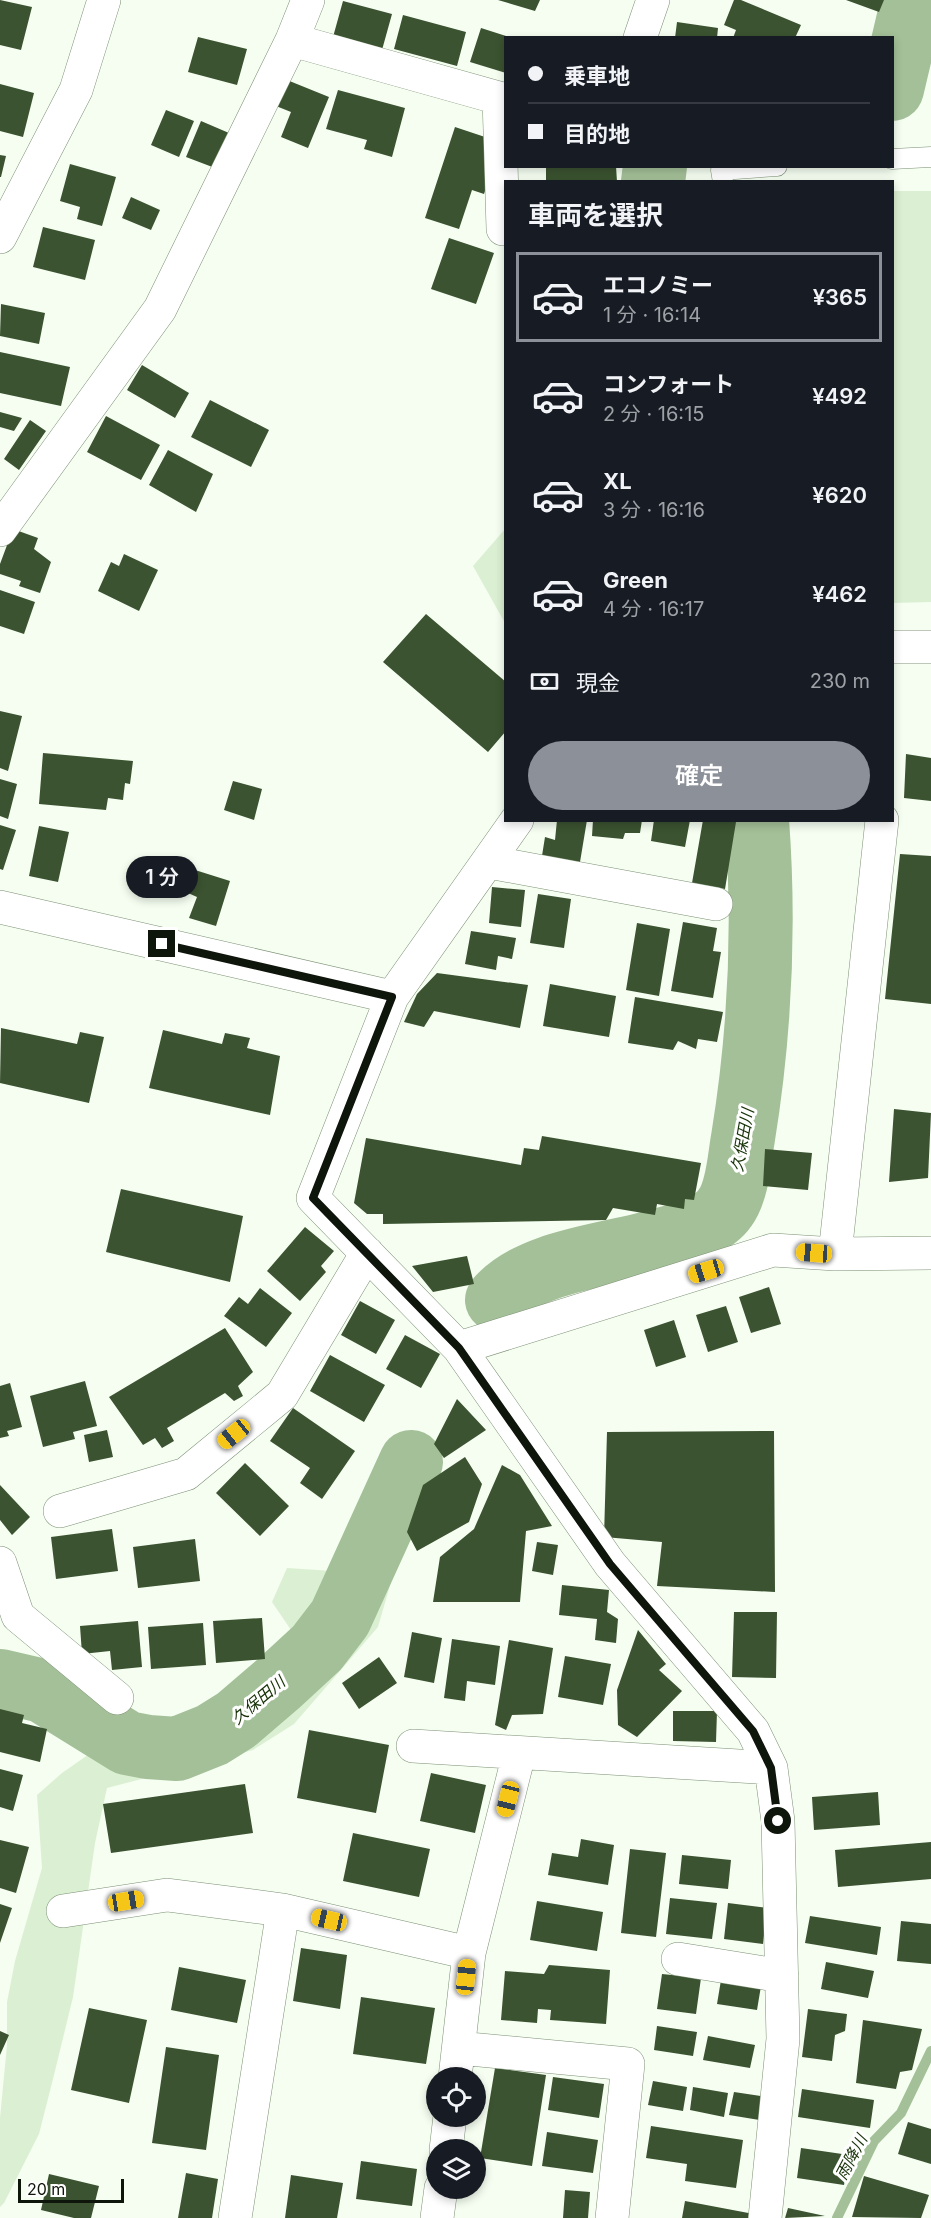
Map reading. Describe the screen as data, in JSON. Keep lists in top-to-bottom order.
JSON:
{
  "water": ["久保田川", "雨降川"],
  "scale_bar": "20 m",
  "page": {
    "banner": ["乗車地", "目的地"],
    "heading": "車両を選択",
    "list": [
      {
        "name": "エコノミー",
        "note": "1 分 · 16:14",
        "value": "¥365"
      },
      {
        "name": "コンフォート",
        "note": "2 分 · 16:15",
        "value": "¥492"
      },
      {
        "name": "XL",
        "note": "3 分 · 16:16",
        "value": "¥620"
      },
      {
        "name": "Green",
        "note": "4 分 · 16:17",
        "value": "¥462"
      }
    ],
    "pay": ["現金", "230 m"],
    "buttons": "確定",
    "bubble": "1 分",
    "scale": "20 m"
  }
}
